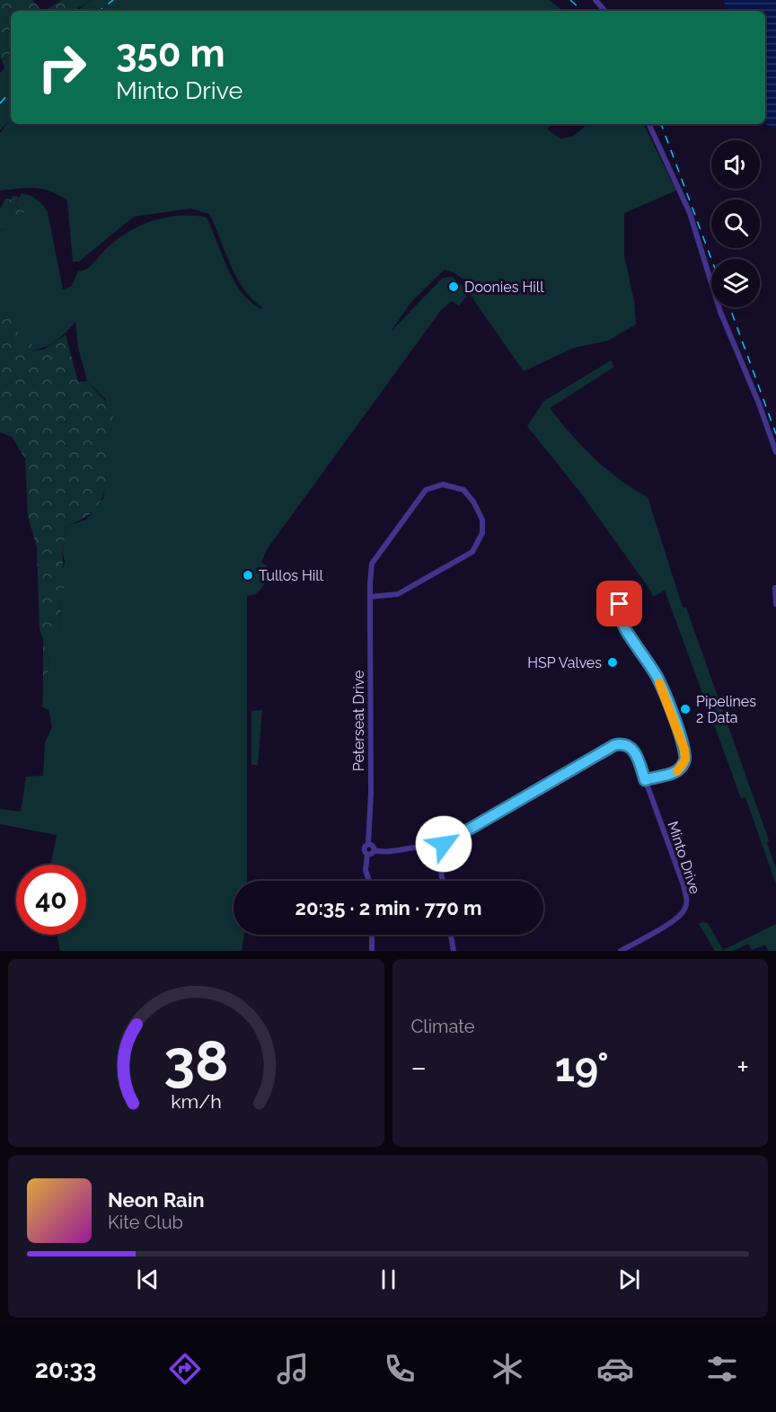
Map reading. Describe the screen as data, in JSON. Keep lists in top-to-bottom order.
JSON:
{
  "streets": {
    "street": ["Peterseat Drive", "Minto Drive"]
  },
  "places": [
    "Doonies Hill",
    "Tullos Hill",
    "HSP Valves",
    "Pipelines 2 Data"
  ],
  "page": {
    "turn": ["350 m", "Minto Drive"],
    "limit": "40",
    "trip": "20:35 · 2 min · 770 m",
    "tile": "Climate",
    "heat": ["−", "19°", "+"],
    "song": ["Neon Rain", "Kite Club"],
    "tabs": "20:33",
    "gauge": ["38", "km/h"]
  }
}
